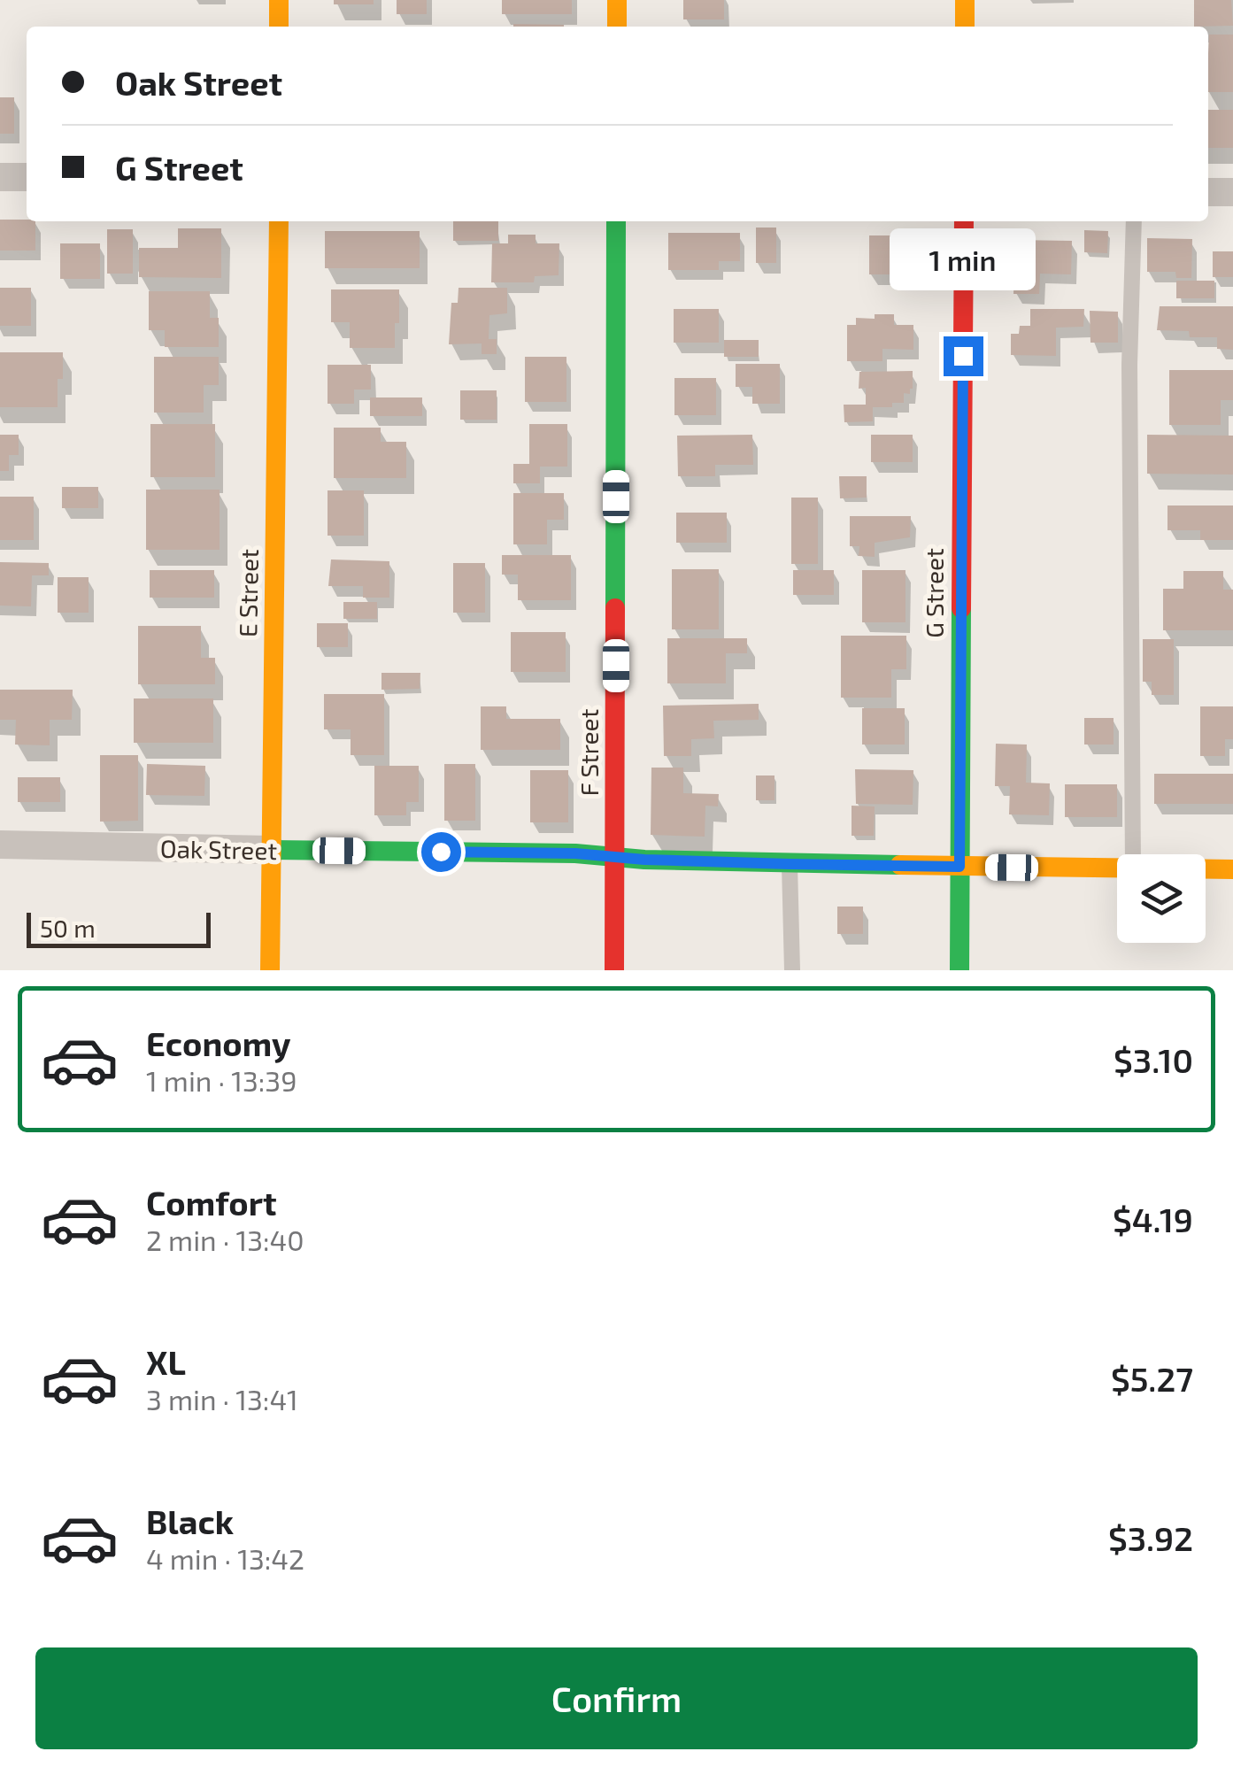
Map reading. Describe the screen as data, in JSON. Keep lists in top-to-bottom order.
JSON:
{
  "streets": {
    "street": [
      "E Street",
      "G Street",
      "F Street",
      "Oak Street"
    ]
  },
  "crossings": [
    ["E Street", "Oak Street"],
    ["G Street", "Oak Street"],
    ["F Street", "Oak Street"]
  ],
  "scale_bar": "50 m",
  "page": {
    "banner": ["Oak Street", "G Street"],
    "bubble": "1 min",
    "scale": "50 m",
    "list": [
      {
        "name": "Economy",
        "note": "1 min · 13:39",
        "value": "$3.10"
      },
      {
        "name": "Comfort",
        "note": "2 min · 13:40",
        "value": "$4.19"
      },
      {
        "name": "XL",
        "note": "3 min · 13:41",
        "value": "$5.27"
      },
      {
        "name": "Black",
        "note": "4 min · 13:42",
        "value": "$3.92"
      }
    ],
    "buttons": "Confirm"
  }
}
